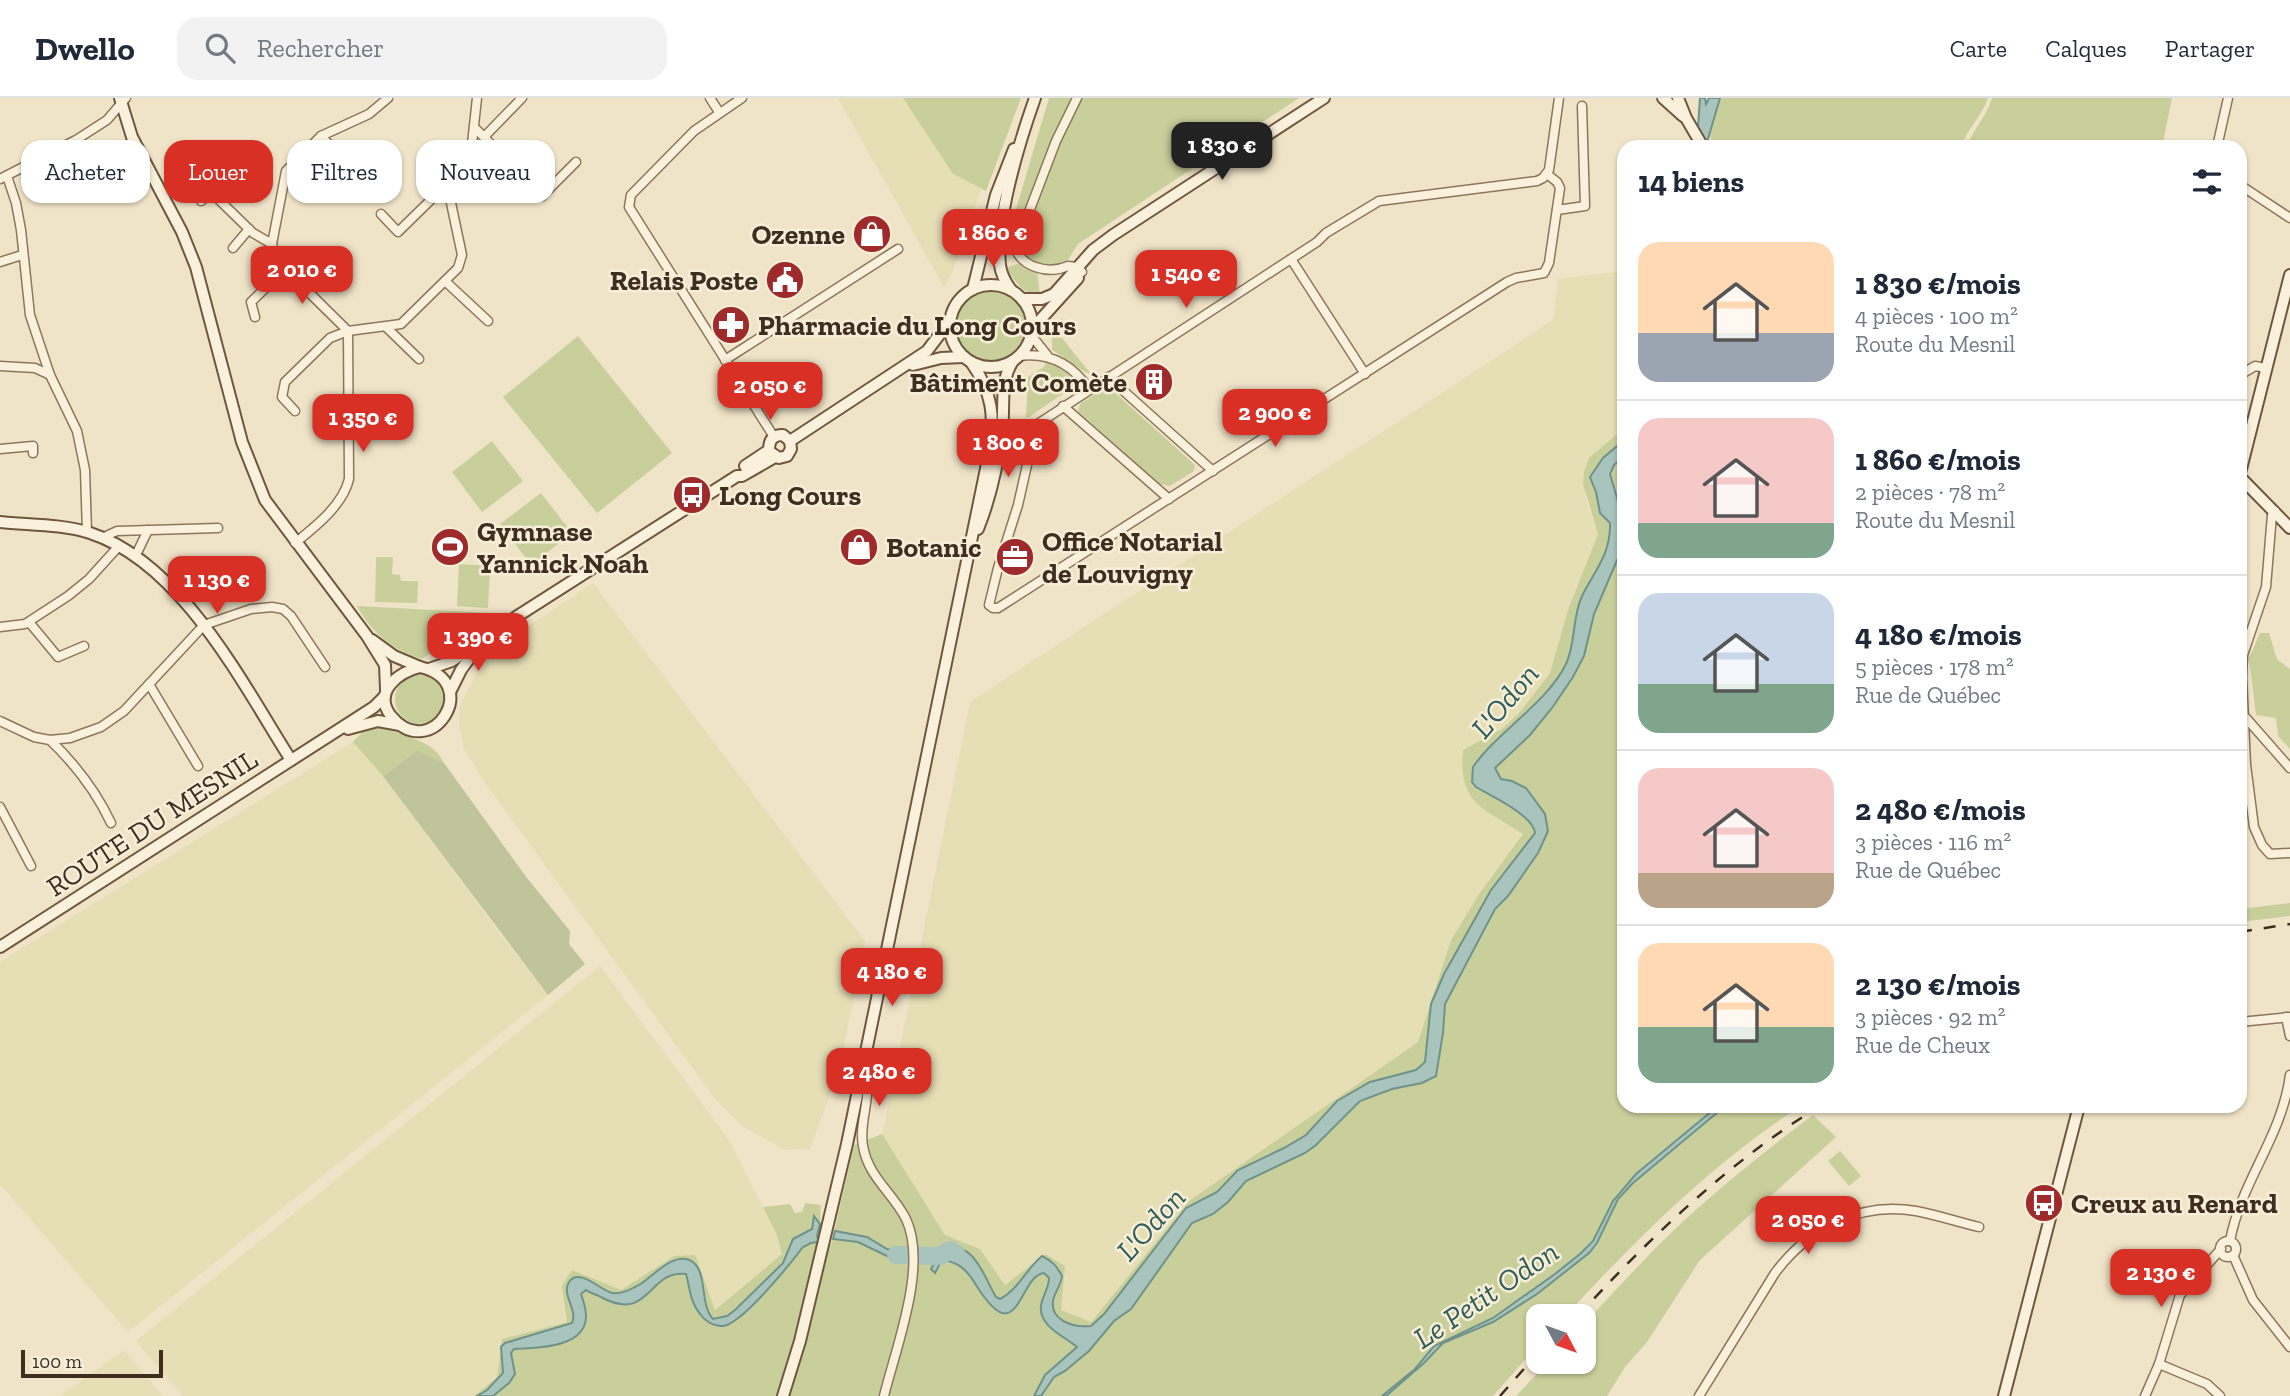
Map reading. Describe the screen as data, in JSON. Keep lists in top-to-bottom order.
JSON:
{
  "streets": {
    "main road": ["ROUTE DU MESNIL"]
  },
  "water": ["L'Odon", "Le Petit Odon"],
  "places": {
    "shop": ["Ozenne", "Botanic"],
    "public building": ["Relais Poste"],
    "pharmacy": ["Pharmacie du Long Cours"],
    "building": ["Bâtiment Comète"],
    "bus stop": ["Long Cours", "Creux au Renard"],
    "sports": ["Gymnase Yannick Noah"],
    "office": ["Office Notarial de Louvigny"]
  },
  "scale_bar": "100 m",
  "north": "bottom right",
  "page": {
    "header": "Dwello",
    "search": "Rechercher",
    "nav": ["Carte", "Calques", "Partager"],
    "price": [
      "1 830 €",
      "1 860 €",
      "2 010 €",
      "1 540 €",
      "2 050 €",
      "2 900 €",
      "1 350 €",
      "1 800 €",
      "1 130 €",
      "1 390 €",
      "4 180 €",
      "2 480 €",
      "2 050 €",
      "2 130 €"
    ],
    "chip": [
      "Acheter",
      "Louer",
      "Filtres",
      "Nouveau"
    ],
    "heading": "14 biens",
    "list": [
      {
        "name": "1 830 €/mois",
        "note": "4 pièces · 100 m² · Route du Mesnil"
      },
      {
        "name": "1 860 €/mois",
        "note": "2 pièces · 78 m² · Route du Mesnil"
      },
      {
        "name": "4 180 €/mois",
        "note": "5 pièces · 178 m² · Rue de Québec"
      },
      {
        "name": "2 480 €/mois",
        "note": "3 pièces · 116 m² · Rue de Québec"
      },
      {
        "name": "2 130 €/mois",
        "note": "3 pièces · 92 m² · Rue de Cheux"
      }
    ],
    "scale": "100 m"
  }
}
